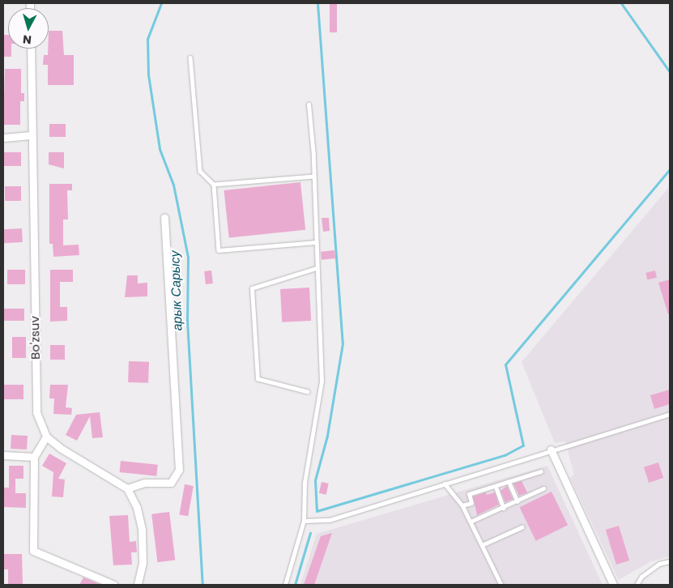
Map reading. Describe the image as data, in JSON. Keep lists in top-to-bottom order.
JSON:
{
  "streets": {
    "street": ["Bo'zsuv"]
  },
  "water": ["арык Сарысу"],
  "north": "bottom"
}
